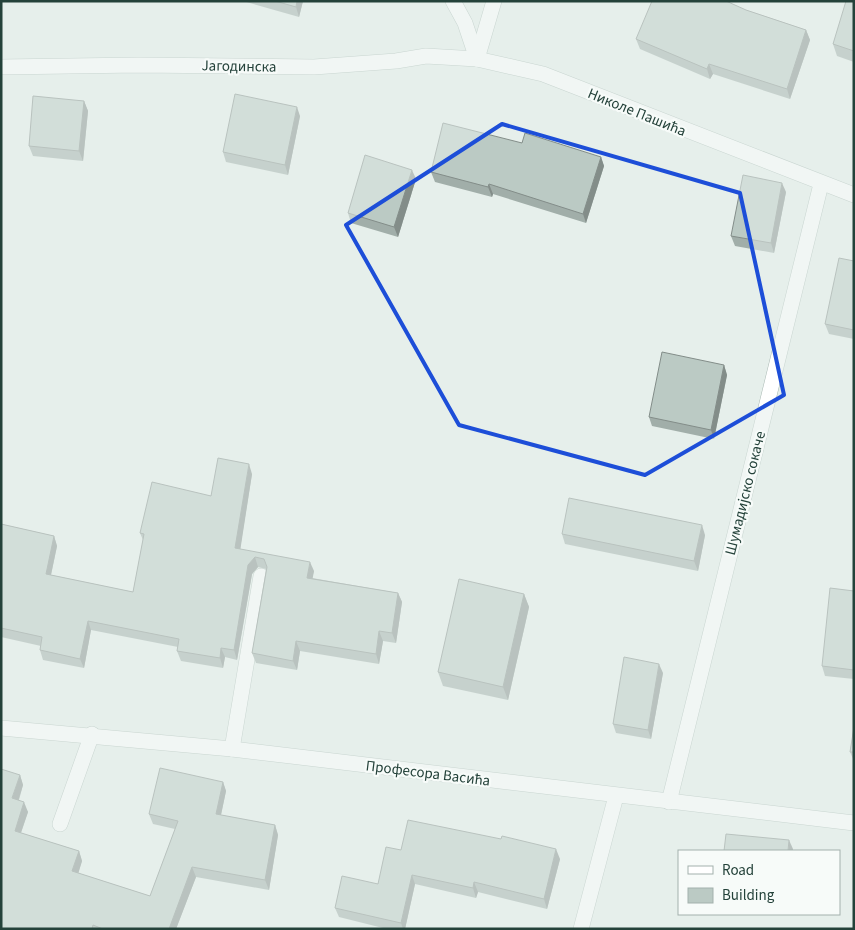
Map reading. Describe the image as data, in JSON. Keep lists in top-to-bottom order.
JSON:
{
  "streets": {
    "street": [
      "Јагодинска",
      "Николе Пашића",
      "Шумадијско сокаче",
      "Професора Васића"
    ]
  },
  "crossings": [
    ["Јагодинска", "Николе Пашића"],
    ["Николе Пашића", "Шумадијско сокаче"],
    ["Шумадијско сокаче", "Професора Васића"]
  ],
  "legend": ["Road", "Building"]
}
